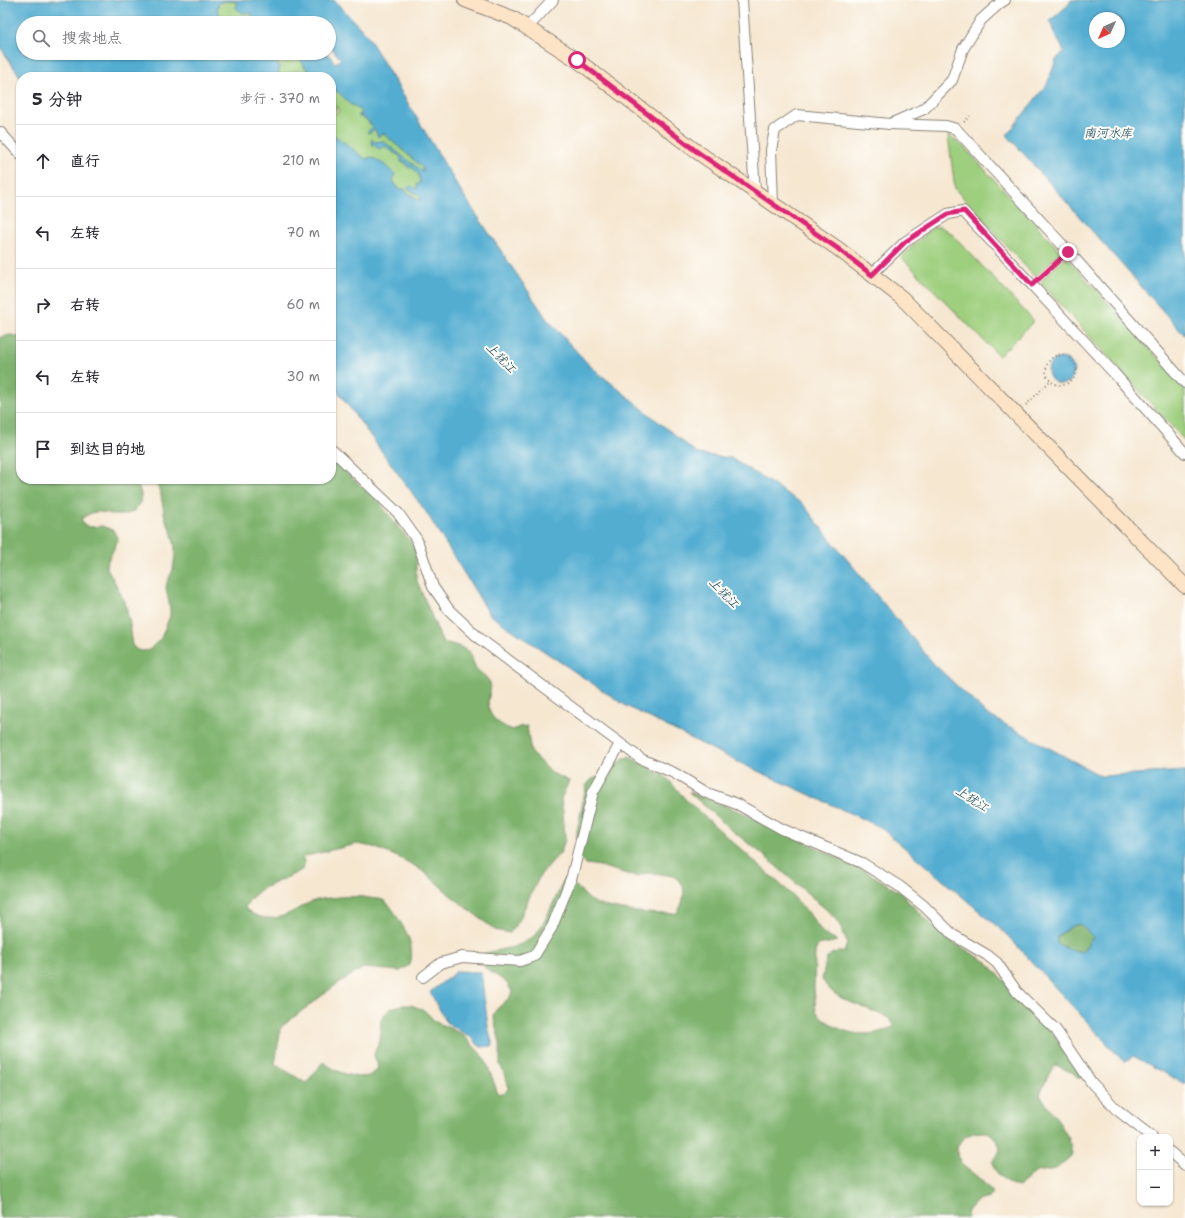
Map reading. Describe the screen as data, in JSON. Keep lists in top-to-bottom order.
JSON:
{
  "water": ["南河水库", "上犹江"],
  "north": "bottom left",
  "page": {
    "search": "搜索地点",
    "heading": ["5 分钟", "步行 · 370 m"],
    "list": [
      ["直行", "210 m"],
      ["左转", "70 m"],
      ["右转", "60 m"],
      ["左转", "30 m"],
      "到达目的地"
    ],
    "map_buttons": ["+", "−"]
  }
}
